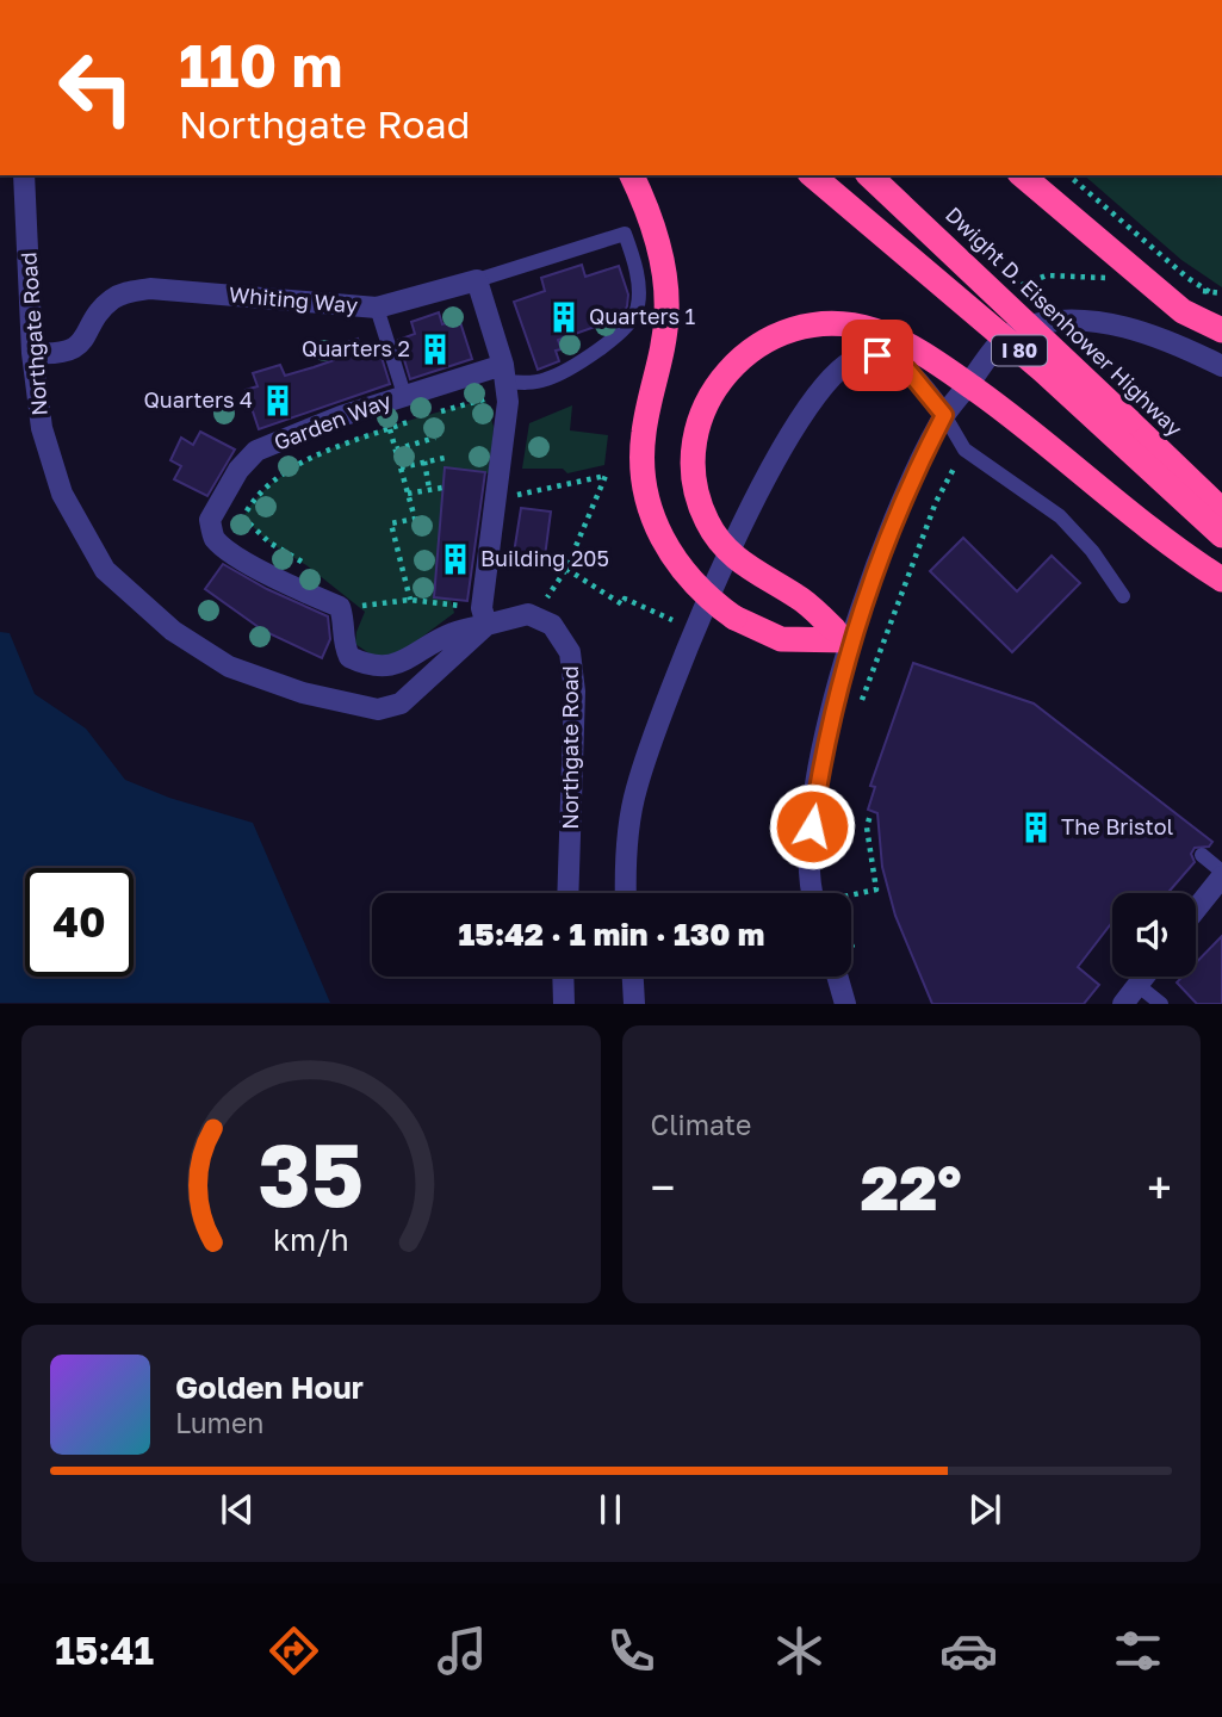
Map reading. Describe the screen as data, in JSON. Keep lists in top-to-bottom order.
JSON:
{
  "streets": {
    "highway": ["Dwight D. Eisenhower Highway", "I 80"],
    "street": ["Whiting Way", "Northgate Road", "Garden Way"]
  },
  "crossings": [
    ["Whiting Way", "Northgate Road"],
    ["Northgate Road", "Garden Way"]
  ],
  "places": {
    "building": [
      "Quarters 1",
      "Quarters 2",
      "Quarters 4",
      "Building 205",
      "The Bristol"
    ]
  },
  "page": {
    "turn": ["110 m", "Northgate Road"],
    "limit": "40",
    "trip": "15:42 · 1 min · 130 m",
    "tile": "Climate",
    "heat": ["−", "22°", "+"],
    "song": ["Golden Hour", "Lumen"],
    "tabs": "15:41",
    "gauge": ["35", "km/h"]
  }
}
